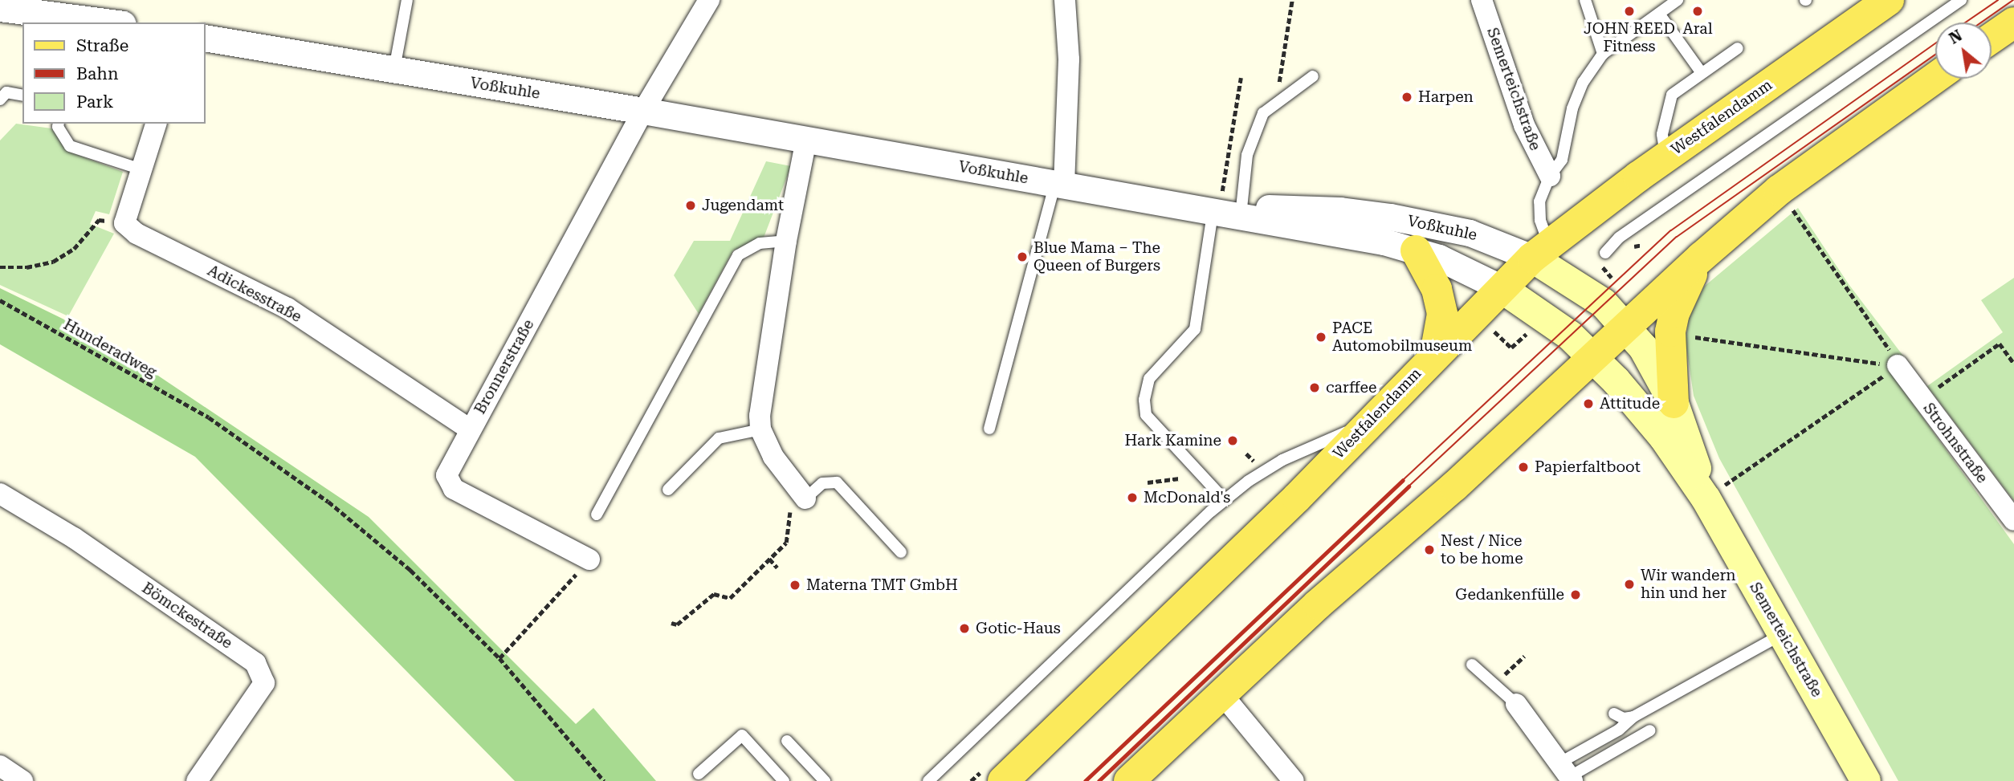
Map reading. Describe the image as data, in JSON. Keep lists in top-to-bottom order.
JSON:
{
  "streets": {
    "main road": ["Semerteichstraße", "Westfalendamm"],
    "street": [
      "Voßkuhle",
      "Adickesstraße",
      "Bronnerstraße",
      "Strohnstraße",
      "Bömckestraße"
    ],
    "path": ["Hunderadweg"]
  },
  "crossings": [
    ["Voßkuhle", "Semerteichstraße"],
    ["Voßkuhle", "Westfalendamm"],
    ["Voßkuhle", "Bronnerstraße"],
    ["Semerteichstraße", "Westfalendamm"],
    ["Adickesstraße", "Bronnerstraße"]
  ],
  "places": [
    "JOHN REED Fitness",
    "Aral",
    "Harpen",
    "Jugendamt",
    "Blue Mama – The Queen of Burgers",
    "PACE Automobilmuseum",
    "carffee",
    "Attitude",
    "Hark Kamine",
    "Papierfaltboot",
    "McDonald's",
    "Nest / Nice to be home",
    "Wir wandern hin und her",
    "Materna TMT GmbH",
    "Gedankenfülle",
    "Gotic-Haus"
  ],
  "legend": ["Straße", "Bahn", "Park"],
  "north": "top left"
}
